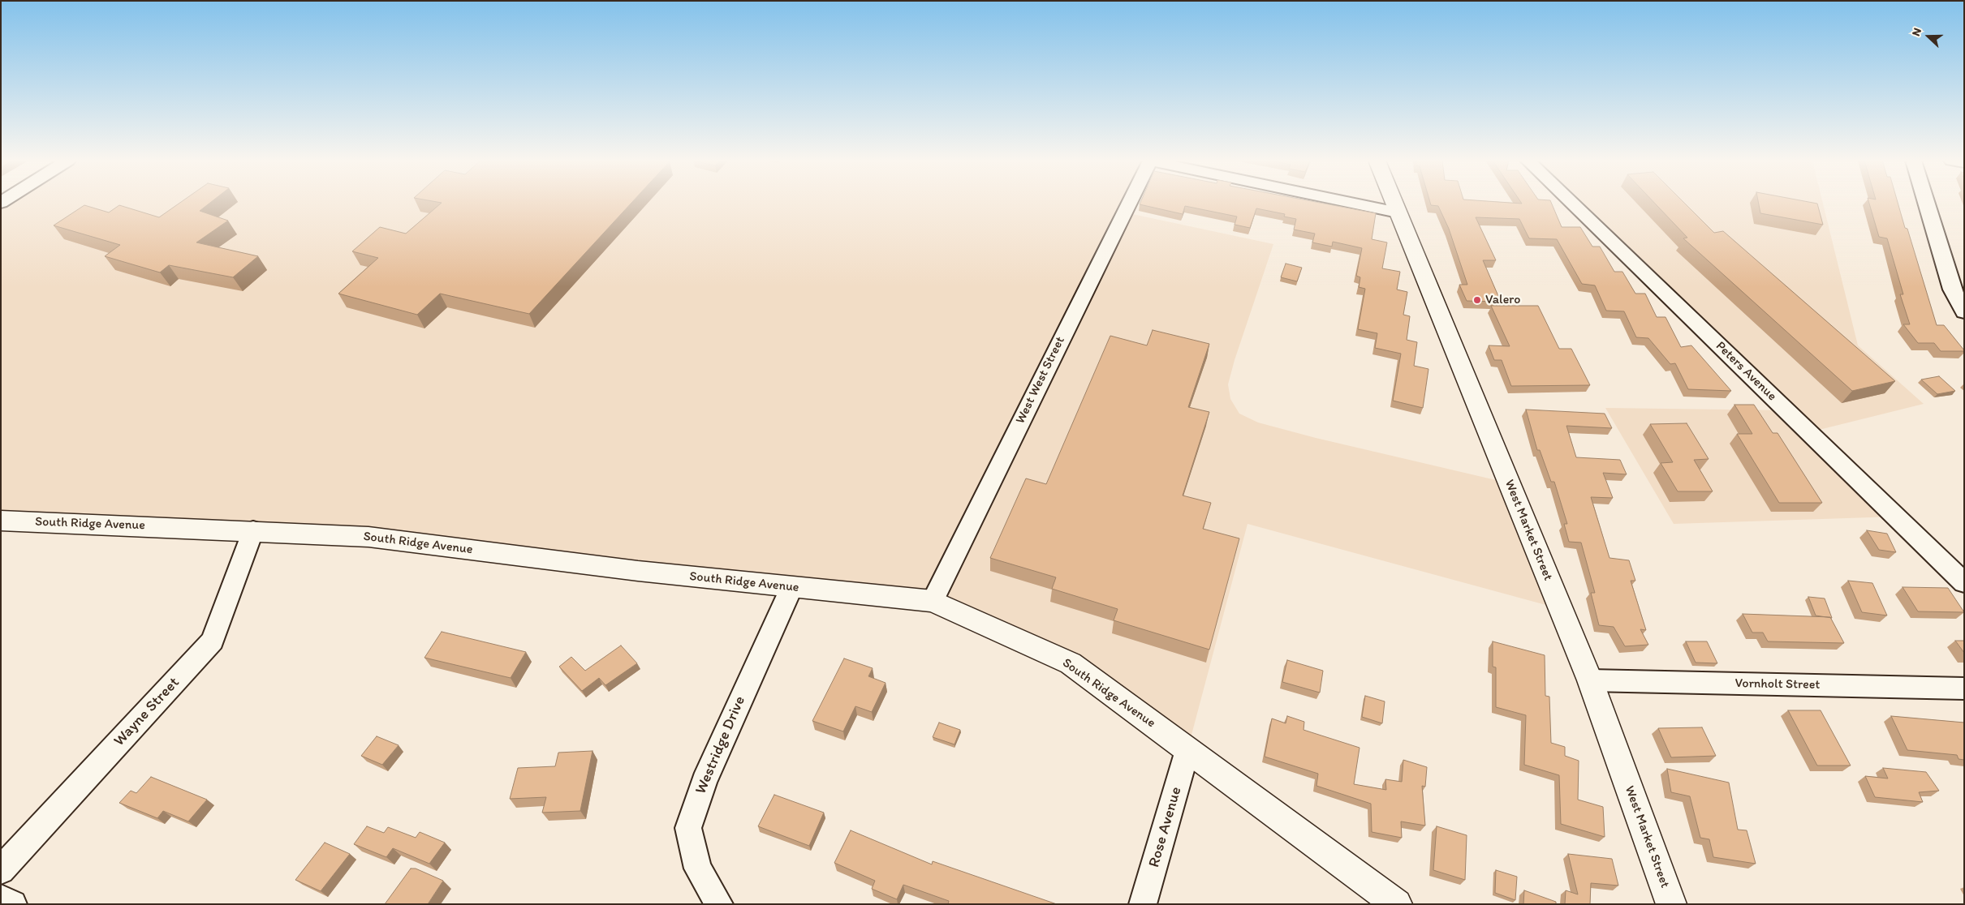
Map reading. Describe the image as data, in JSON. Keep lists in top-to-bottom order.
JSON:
{
  "streets": {
    "street": [
      "Peters Avenue",
      "West West Street",
      "South Ridge Avenue",
      "West Market Street",
      "Vornholt Street",
      "Wayne Street",
      "Westridge Drive",
      "Rose Avenue"
    ]
  },
  "crossings": [
    ["West West Street", "South Ridge Avenue"],
    ["South Ridge Avenue", "Wayne Street"],
    ["South Ridge Avenue", "Westridge Drive"],
    ["South Ridge Avenue", "Rose Avenue"],
    ["West Market Street", "Vornholt Street"]
  ],
  "places": ["Valero"],
  "north": "left"
}
